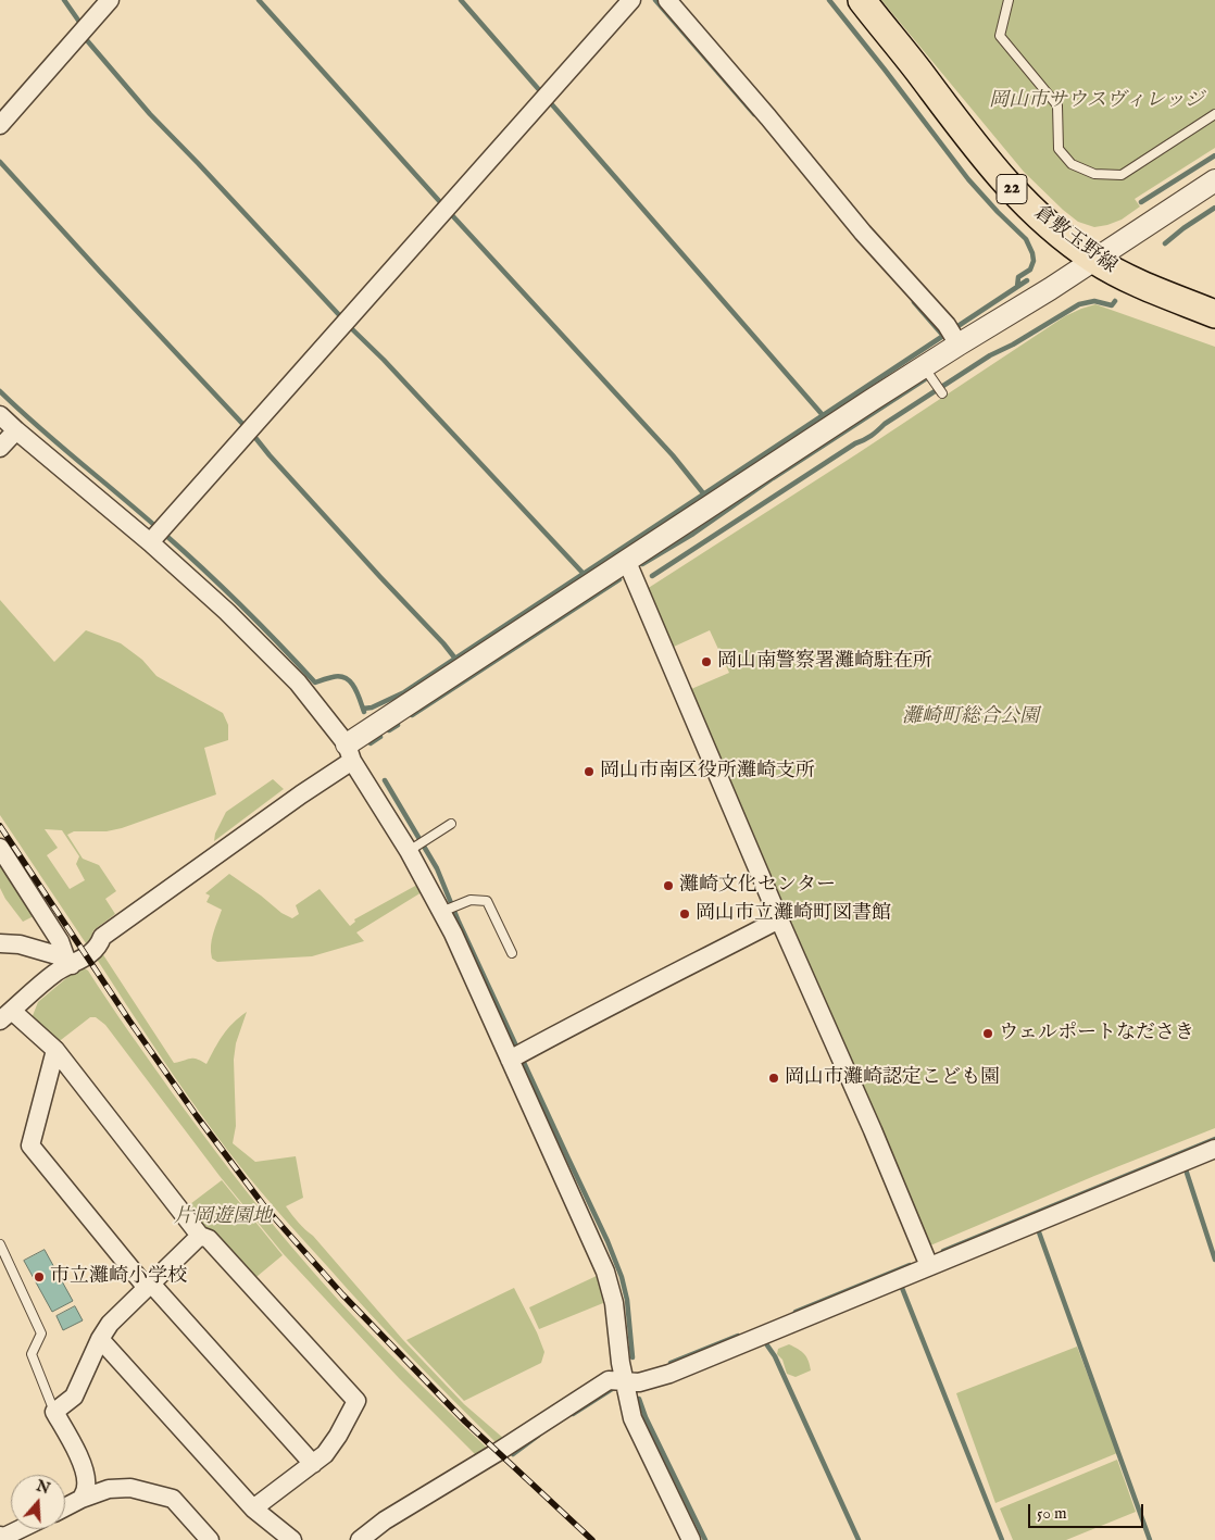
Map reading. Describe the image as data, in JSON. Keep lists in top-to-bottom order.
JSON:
{
  "streets": {
    "main road": ["22", "倉敷玉野線"]
  },
  "parks": ["岡山市サウスヴィレッジ", "灘崎町総合公園", "片岡遊園地"],
  "places": [
    "岡山南警察署灘崎駐在所",
    "岡山市南区役所灘崎支所",
    "灘崎文化センター",
    "岡山市立灘崎町図書館",
    "ウェルポートなださき",
    "岡山市灘崎認定こども園",
    "市立灘崎小学校"
  ],
  "scale_bar": "50 m",
  "north": "top"
}
